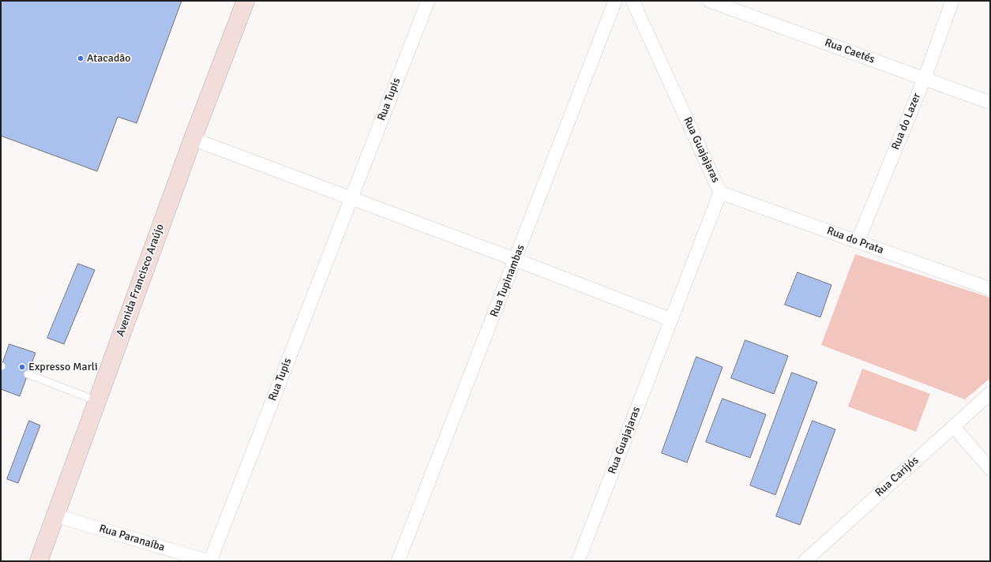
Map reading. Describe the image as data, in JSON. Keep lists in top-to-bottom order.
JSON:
{
  "streets": {
    "street": [
      "Rua Caetés",
      "Rua Tupis",
      "Rua do Lazer",
      "Rua Guajajaras",
      "Rua do Prata",
      "Avenida Francisco Araújo",
      "Rua Tupinambas",
      "Rua Carijós",
      "Rua Paranaíba"
    ]
  },
  "crossings": [
    ["Rua Caetés", "Rua do Lazer"],
    ["Rua Tupis", "Rua Paranaíba"],
    ["Rua do Lazer", "Rua do Prata"],
    ["Rua Guajajaras", "Rua do Prata"],
    ["Avenida Francisco Araújo", "Rua Paranaíba"]
  ],
  "places": ["Atacadão", "Expresso Marli"]
}
